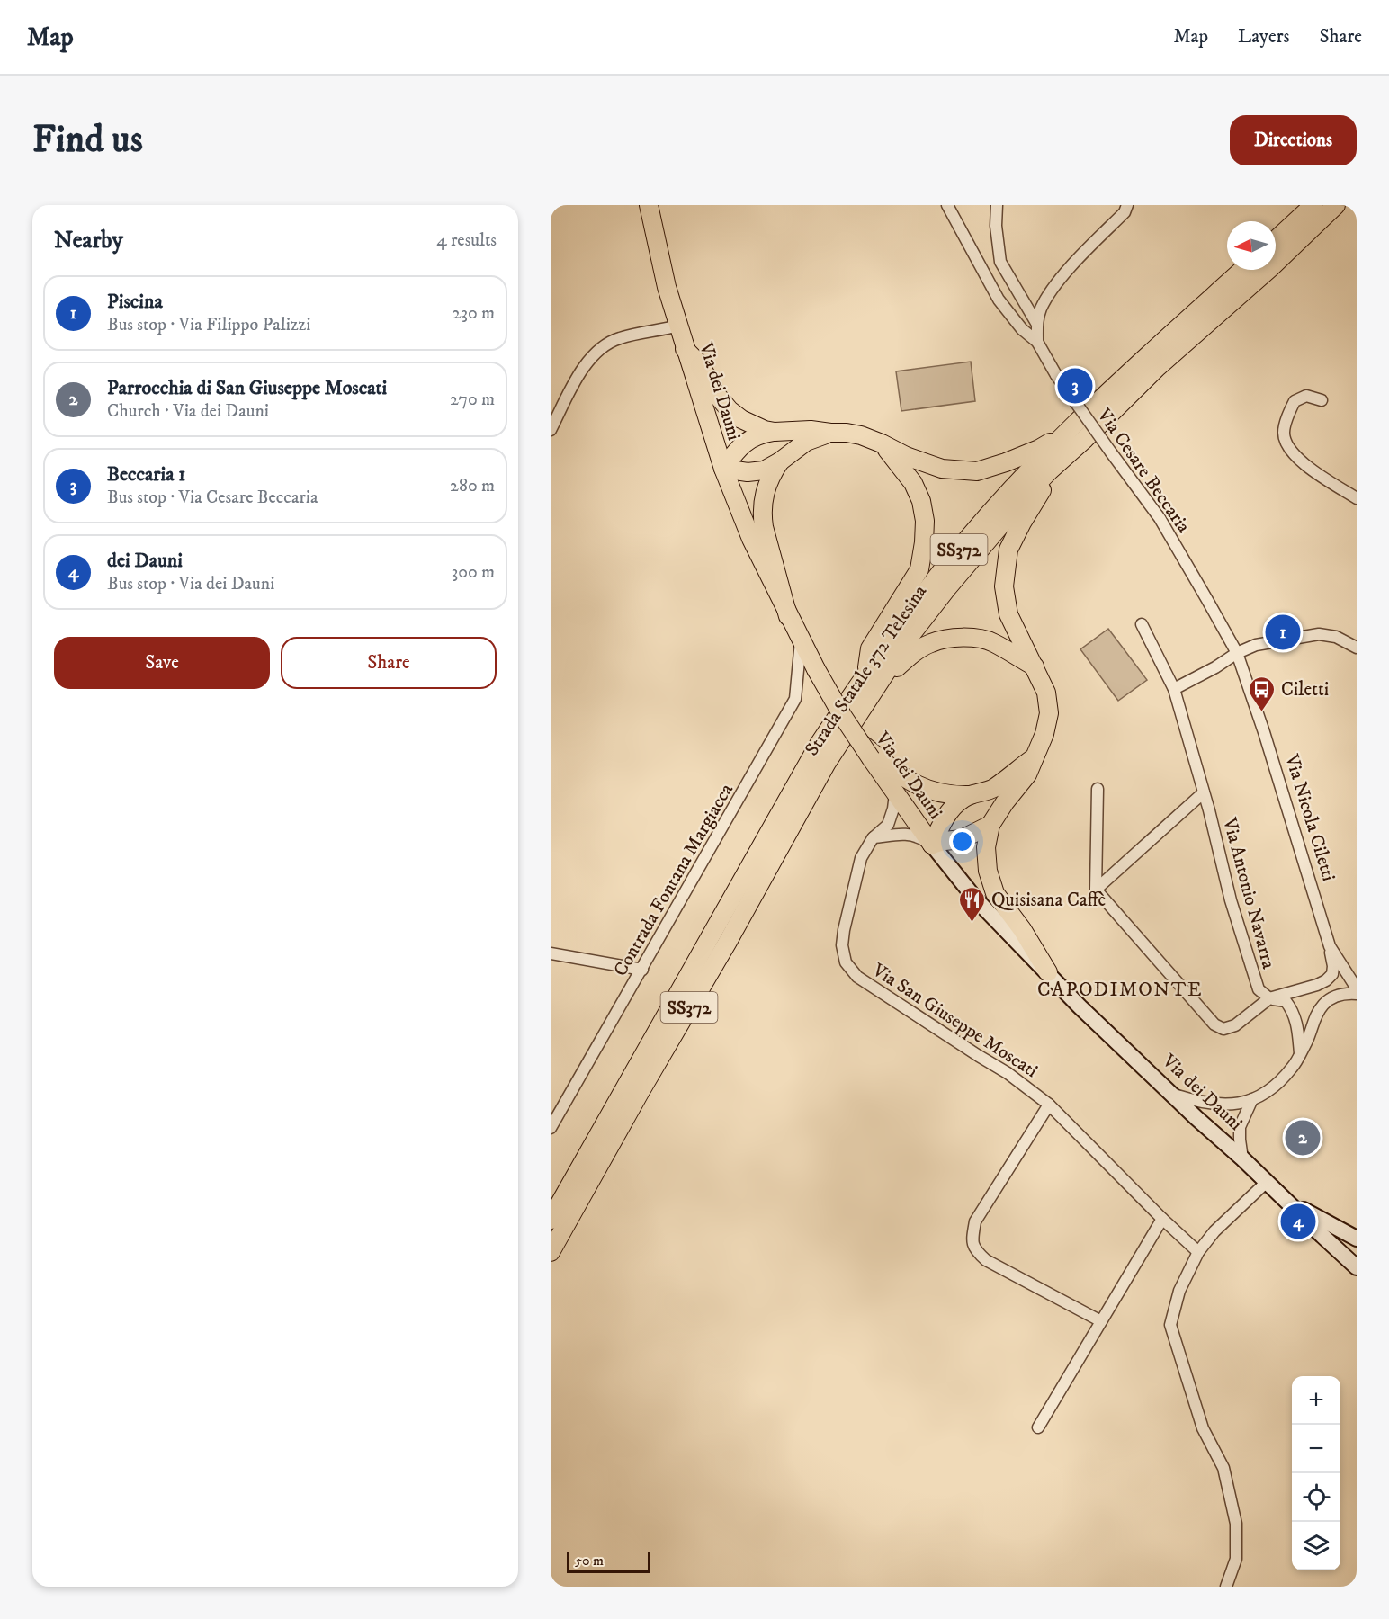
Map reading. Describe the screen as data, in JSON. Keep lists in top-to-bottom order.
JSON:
{
  "streets": {
    "main road": ["Via dei Dauni", "SS372", "Strada Statale 372 Telesina"],
    "street": [
      "Via Cesare Beccaria",
      "Via Nicola Ciletti",
      "Contrada Fontana Margiacca",
      "Via Antonio Navarra",
      "Via San Giuseppe Moscati"
    ]
  },
  "crossings": [
    ["Via dei Dauni", "Contrada Fontana Margiacca"],
    ["Via dei Dauni", "Via San Giuseppe Moscati"],
    ["Via Cesare Beccaria", "Via Nicola Ciletti"]
  ],
  "districts": ["CAPODIMONTE"],
  "places": {
    "bus stop": ["Ciletti"],
    "restaurant": ["Quisisana Caffè"]
  },
  "scale_bar": "50 m",
  "north": "left",
  "page": {
    "header": "Map",
    "nav": ["Map", "Layers", "Share"],
    "buttons": [
      "Directions",
      ["Save", "Share"]
    ],
    "title": "Find us",
    "heading": ["Nearby", "4 results"],
    "list": [
      {
        "mark": "1",
        "name": "Piscina",
        "note": "Bus stop · Via Filippo Palizzi",
        "value": "230 m"
      },
      {
        "mark": "2",
        "name": "Parrocchia di San Giuseppe Moscati",
        "note": "Church · Via dei Dauni",
        "value": "270 m"
      },
      {
        "mark": "3",
        "name": "Beccaria 1",
        "note": "Bus stop · Via Cesare Beccaria",
        "value": "280 m"
      },
      {
        "mark": "4",
        "name": "dei Dauni",
        "note": "Bus stop · Via dei Dauni",
        "value": "300 m"
      }
    ],
    "pins": [
      "3",
      "1",
      "2",
      "4"
    ],
    "map_buttons": ["+", "−"],
    "scale": "50 m"
  }
}
